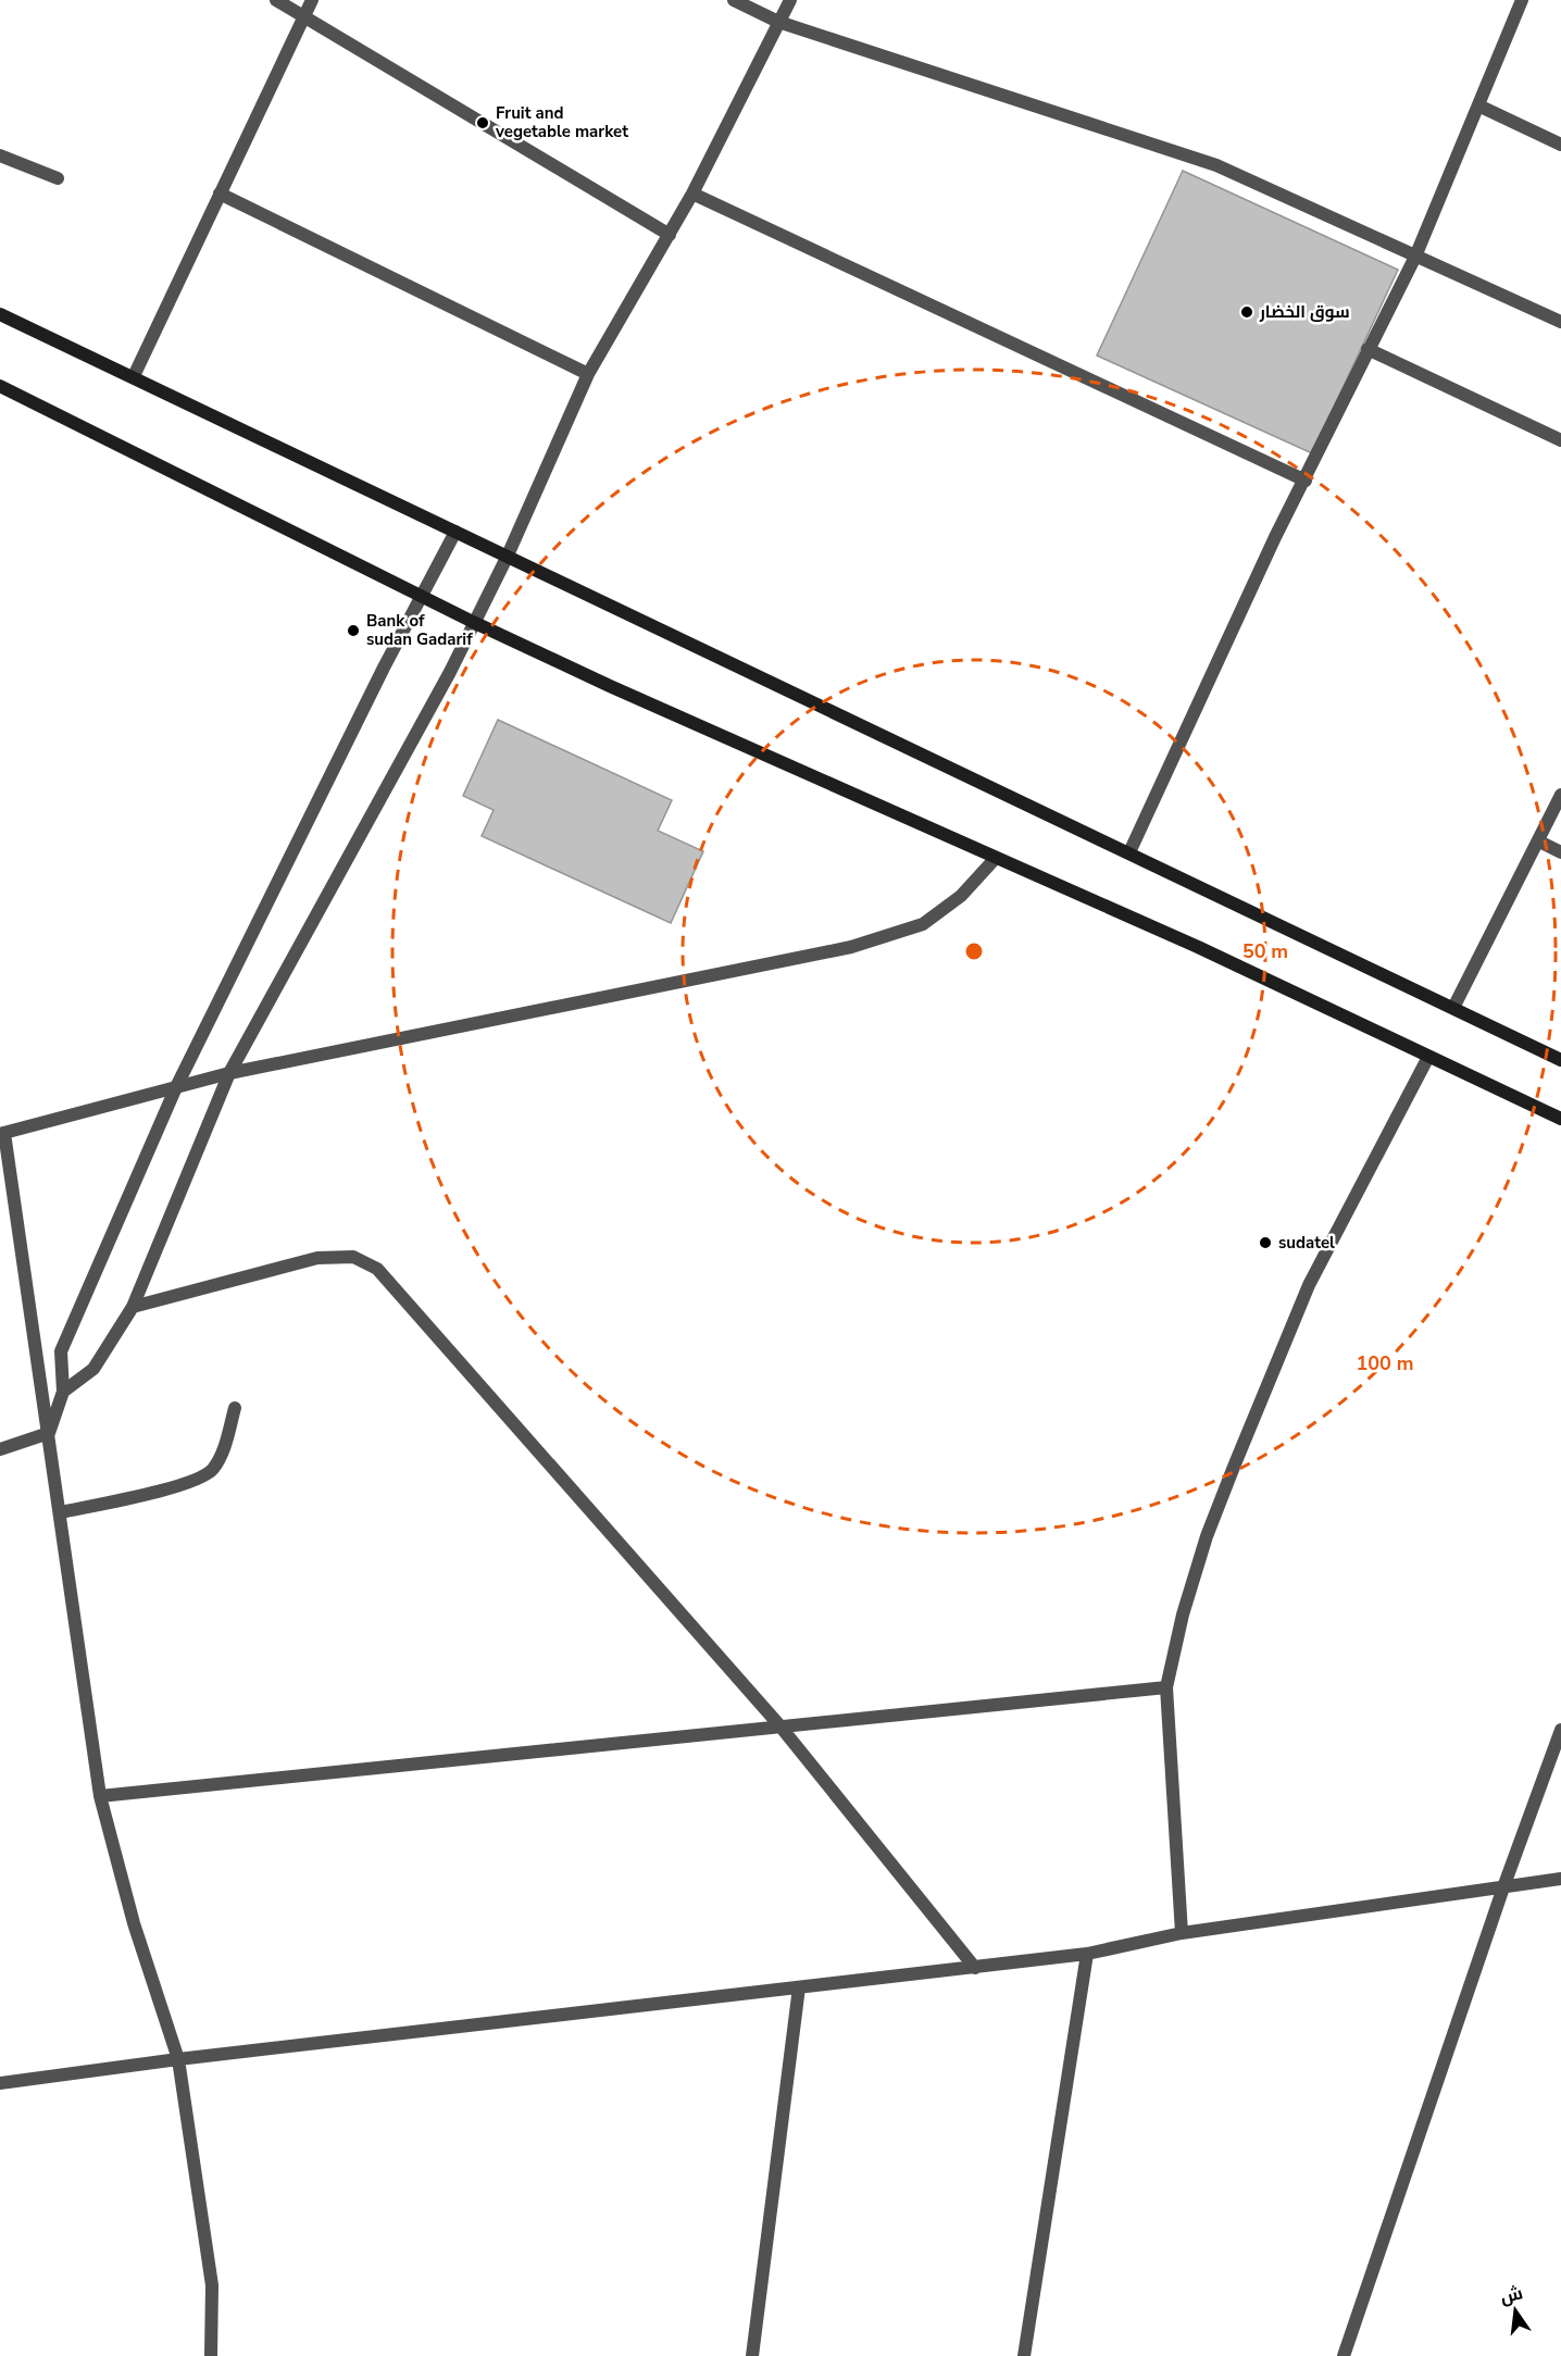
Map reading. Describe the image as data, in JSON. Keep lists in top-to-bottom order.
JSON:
{
  "places": [
    "Fruit and vegetable market",
    "سوق الخضار",
    "Bank of sudan Gadarif",
    "sudatel"
  ],
  "north": "top",
  "rings": ["50 m", "100 m"]
}
